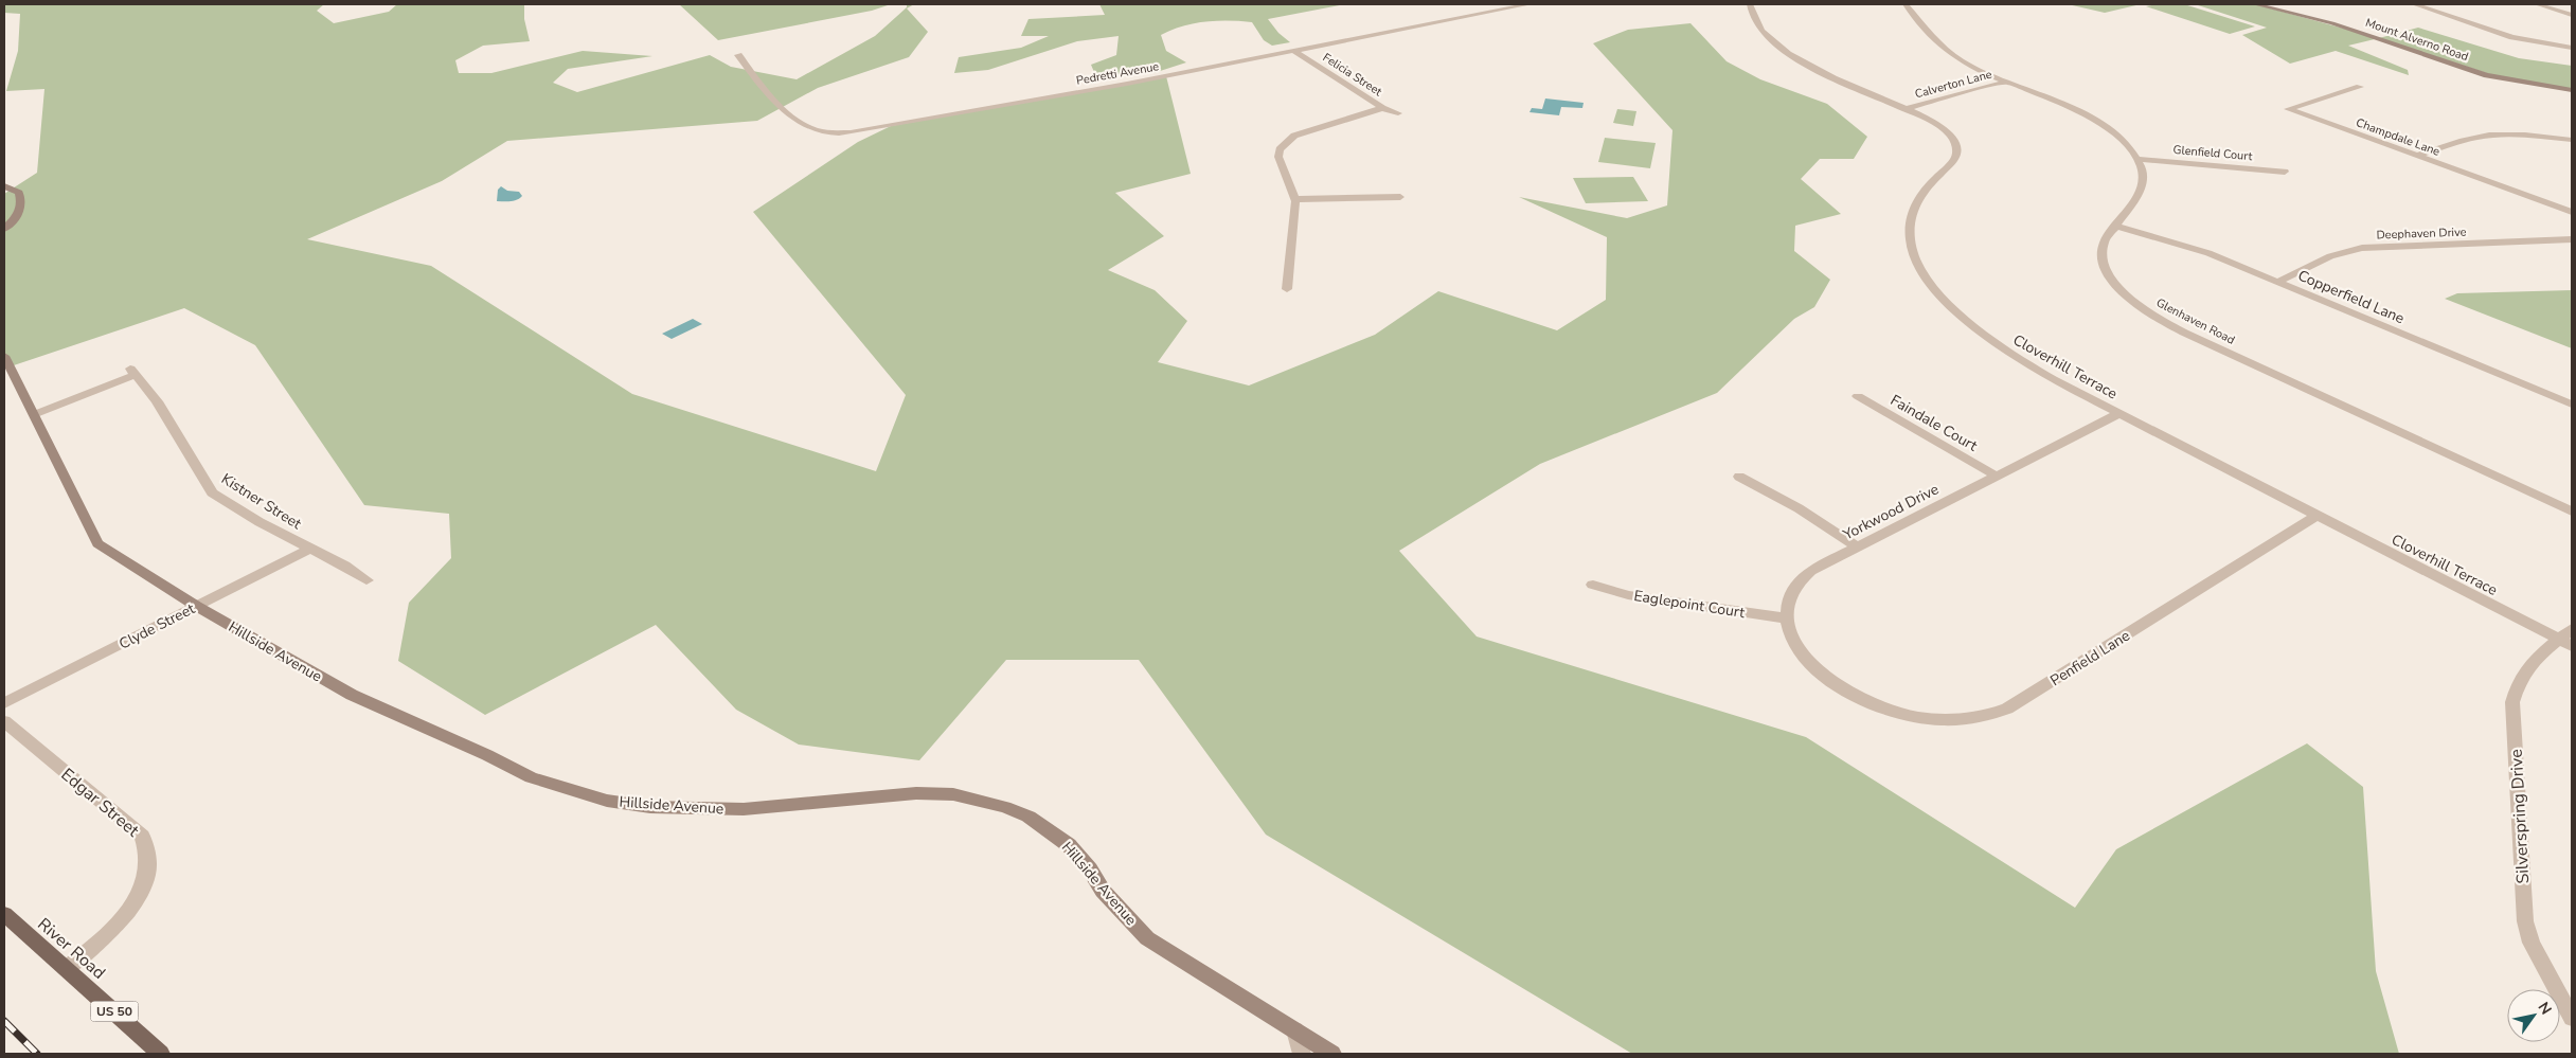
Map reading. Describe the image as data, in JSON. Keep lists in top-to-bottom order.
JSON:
{
  "streets": {
    "main road": ["River Road", "US 50"],
    "street": [
      "Mount Alverno Road",
      "Pedretti Avenue",
      "Felicia Street",
      "Calverton Lane",
      "Champdale Lane",
      "Glenfield Court",
      "Deephaven Drive",
      "Copperfield Lane",
      "Glenhaven Road",
      "Cloverhill Terrace",
      "Faindale Court",
      "Kistner Street",
      "Yorkwood Drive",
      "Eaglepoint Court",
      "Clyde Street",
      "Hillside Avenue",
      "Penfield Lane",
      "Edgar Street",
      "Silverspring Drive"
    ]
  },
  "crossings": [
    ["Pedretti Avenue", "Felicia Street"],
    ["Calverton Lane", "Cloverhill Terrace"],
    ["Glenfield Court", "Glenhaven Road"],
    ["Deephaven Drive", "Copperfield Lane"],
    ["Copperfield Lane", "Glenhaven Road"],
    ["Cloverhill Terrace", "Yorkwood Drive"],
    ["Cloverhill Terrace", "Penfield Lane"],
    ["Cloverhill Terrace", "Silverspring Drive"],
    ["Faindale Court", "Yorkwood Drive"],
    ["Kistner Street", "Clyde Street"],
    ["Kistner Street", "Hillside Avenue"],
    ["Yorkwood Drive", "Eaglepoint Court"],
    ["Yorkwood Drive", "Penfield Lane"],
    ["Clyde Street", "Hillside Avenue"],
    ["Edgar Street", "River Road"]
  ],
  "north": "top right"
}
